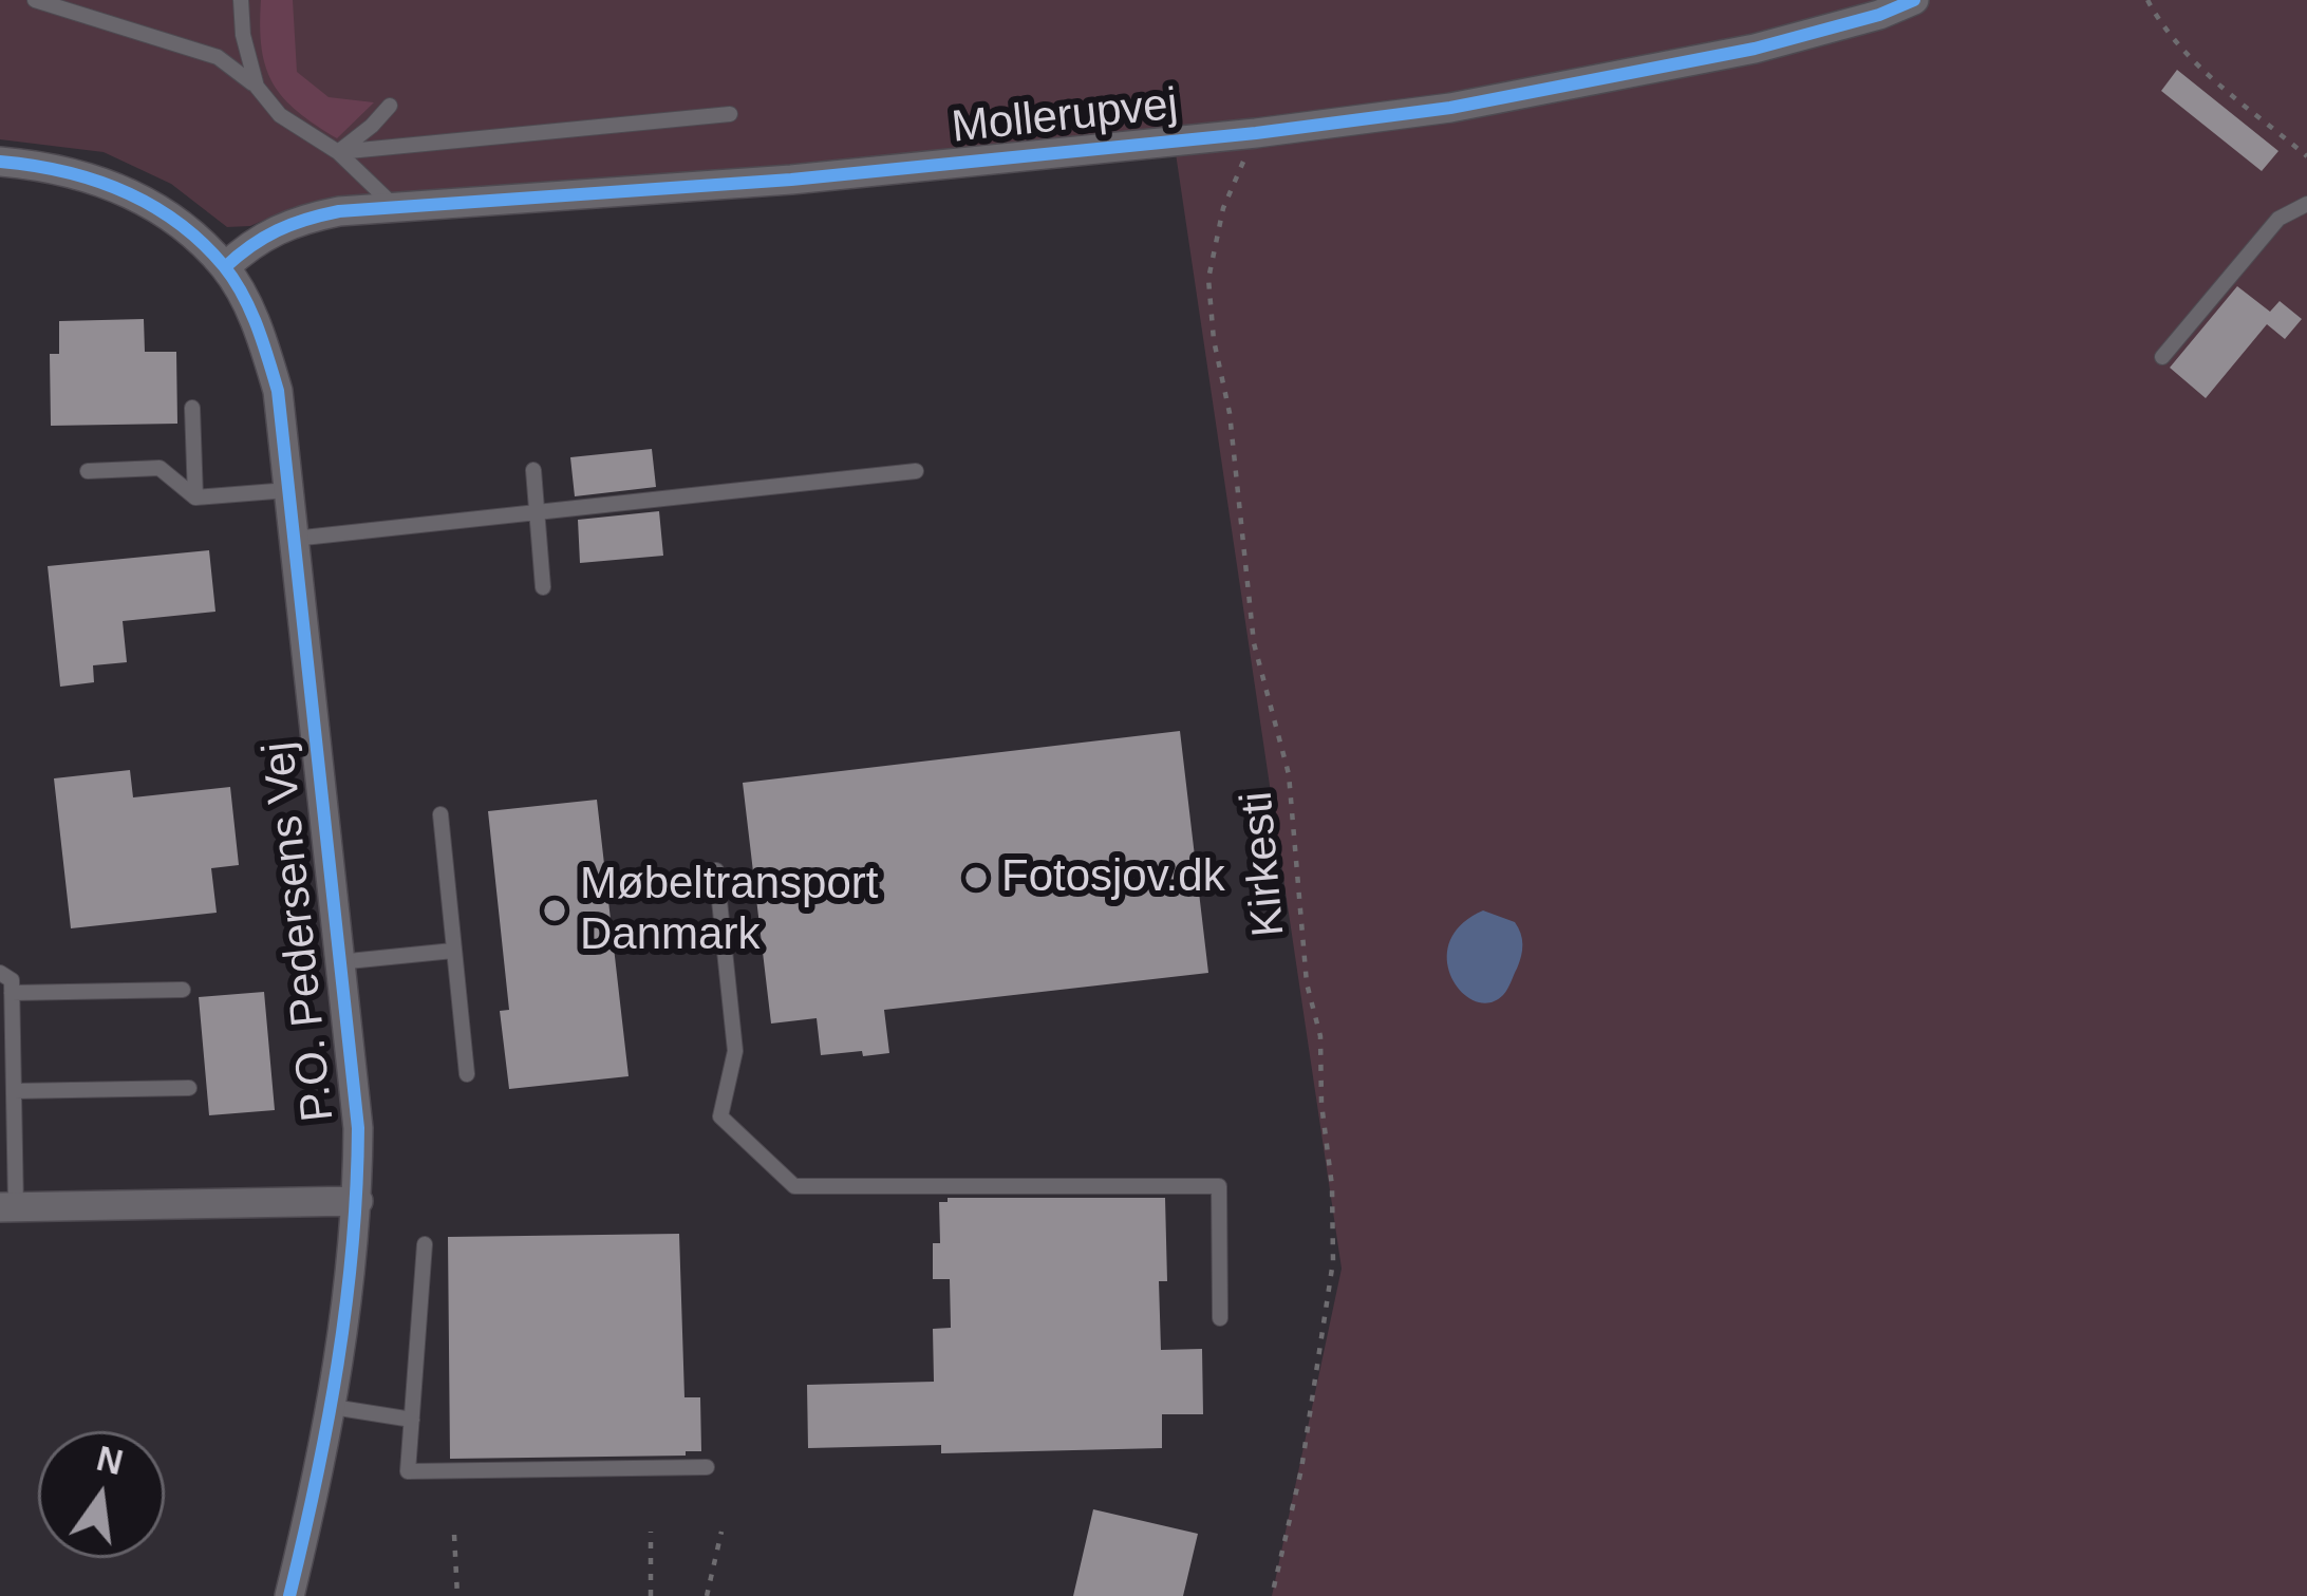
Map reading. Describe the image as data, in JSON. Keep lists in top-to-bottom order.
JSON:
{
  "streets": {
    "street": ["Mollerupvej", "P.O. Pedersens Vej"],
    "path": ["Kirkesti"]
  },
  "crossings": [
    ["Mollerupvej", "Kirkesti"],
    ["Mollerupvej", "P.O. Pedersens Vej"]
  ],
  "places": ["Fotosjov.dk", "Møbeltransport Danmark"],
  "north": "top"
}
